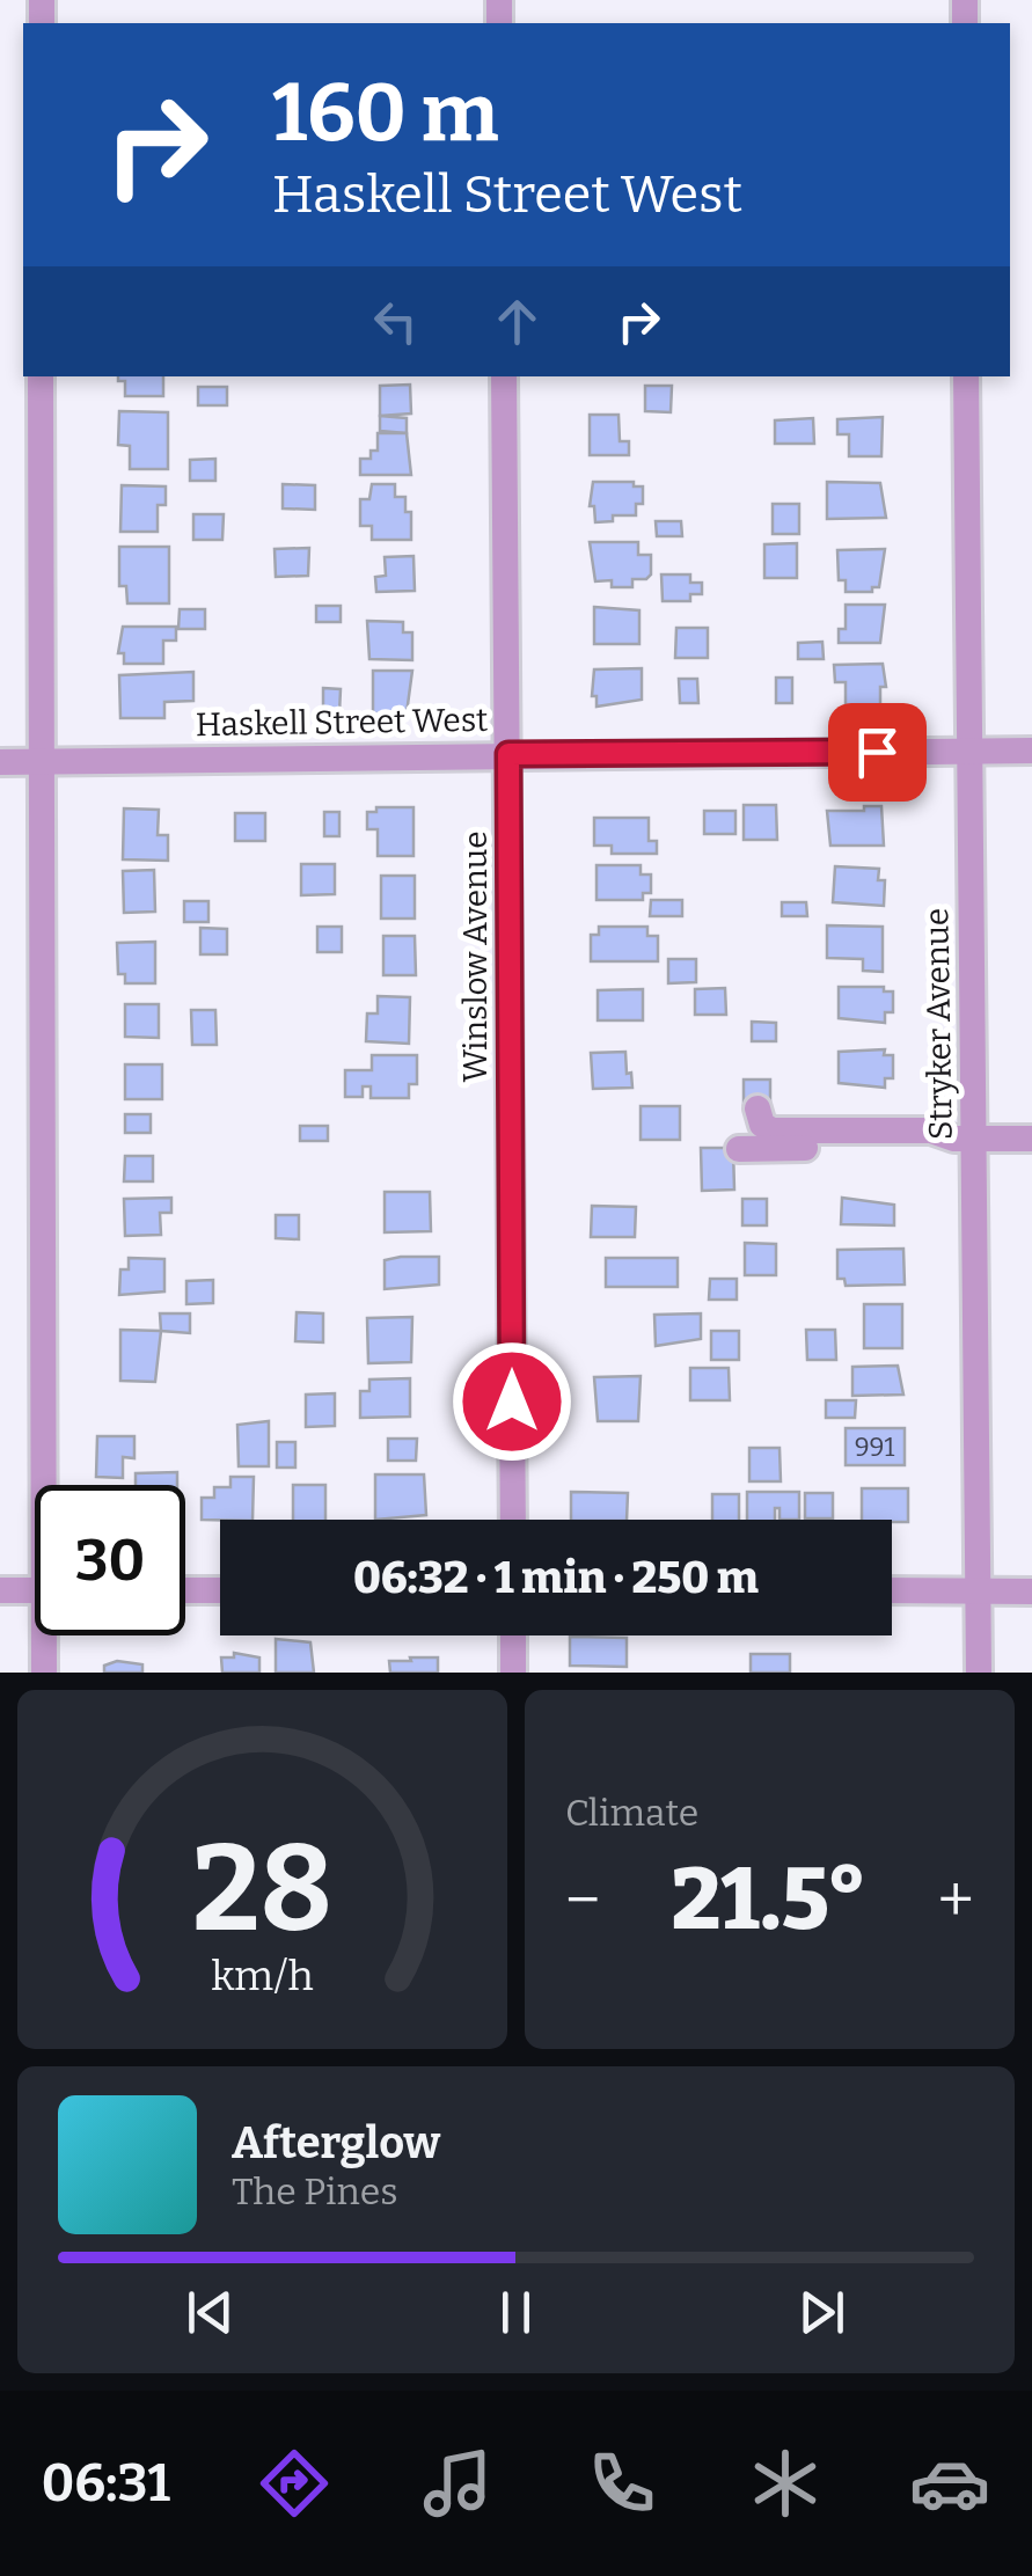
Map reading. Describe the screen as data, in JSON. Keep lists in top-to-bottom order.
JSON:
{
  "streets": {
    "street": ["Haskell Street West", "Winslow Avenue", "Stryker Avenue"]
  },
  "crossings": [
    ["Haskell Street West", "Winslow Avenue"],
    ["Haskell Street West", "Stryker Avenue"]
  ],
  "house_numbers": ["991"],
  "page": {
    "turn": ["160 m", "Haskell Street West"],
    "limit": "30",
    "trip": "06:32 · 1 min · 250 m",
    "tile": "Climate",
    "heat": ["−", "21.5°", "+"],
    "song": ["Afterglow", "The Pines"],
    "tabs": "06:31",
    "gauge": ["28", "km/h"]
  }
}
